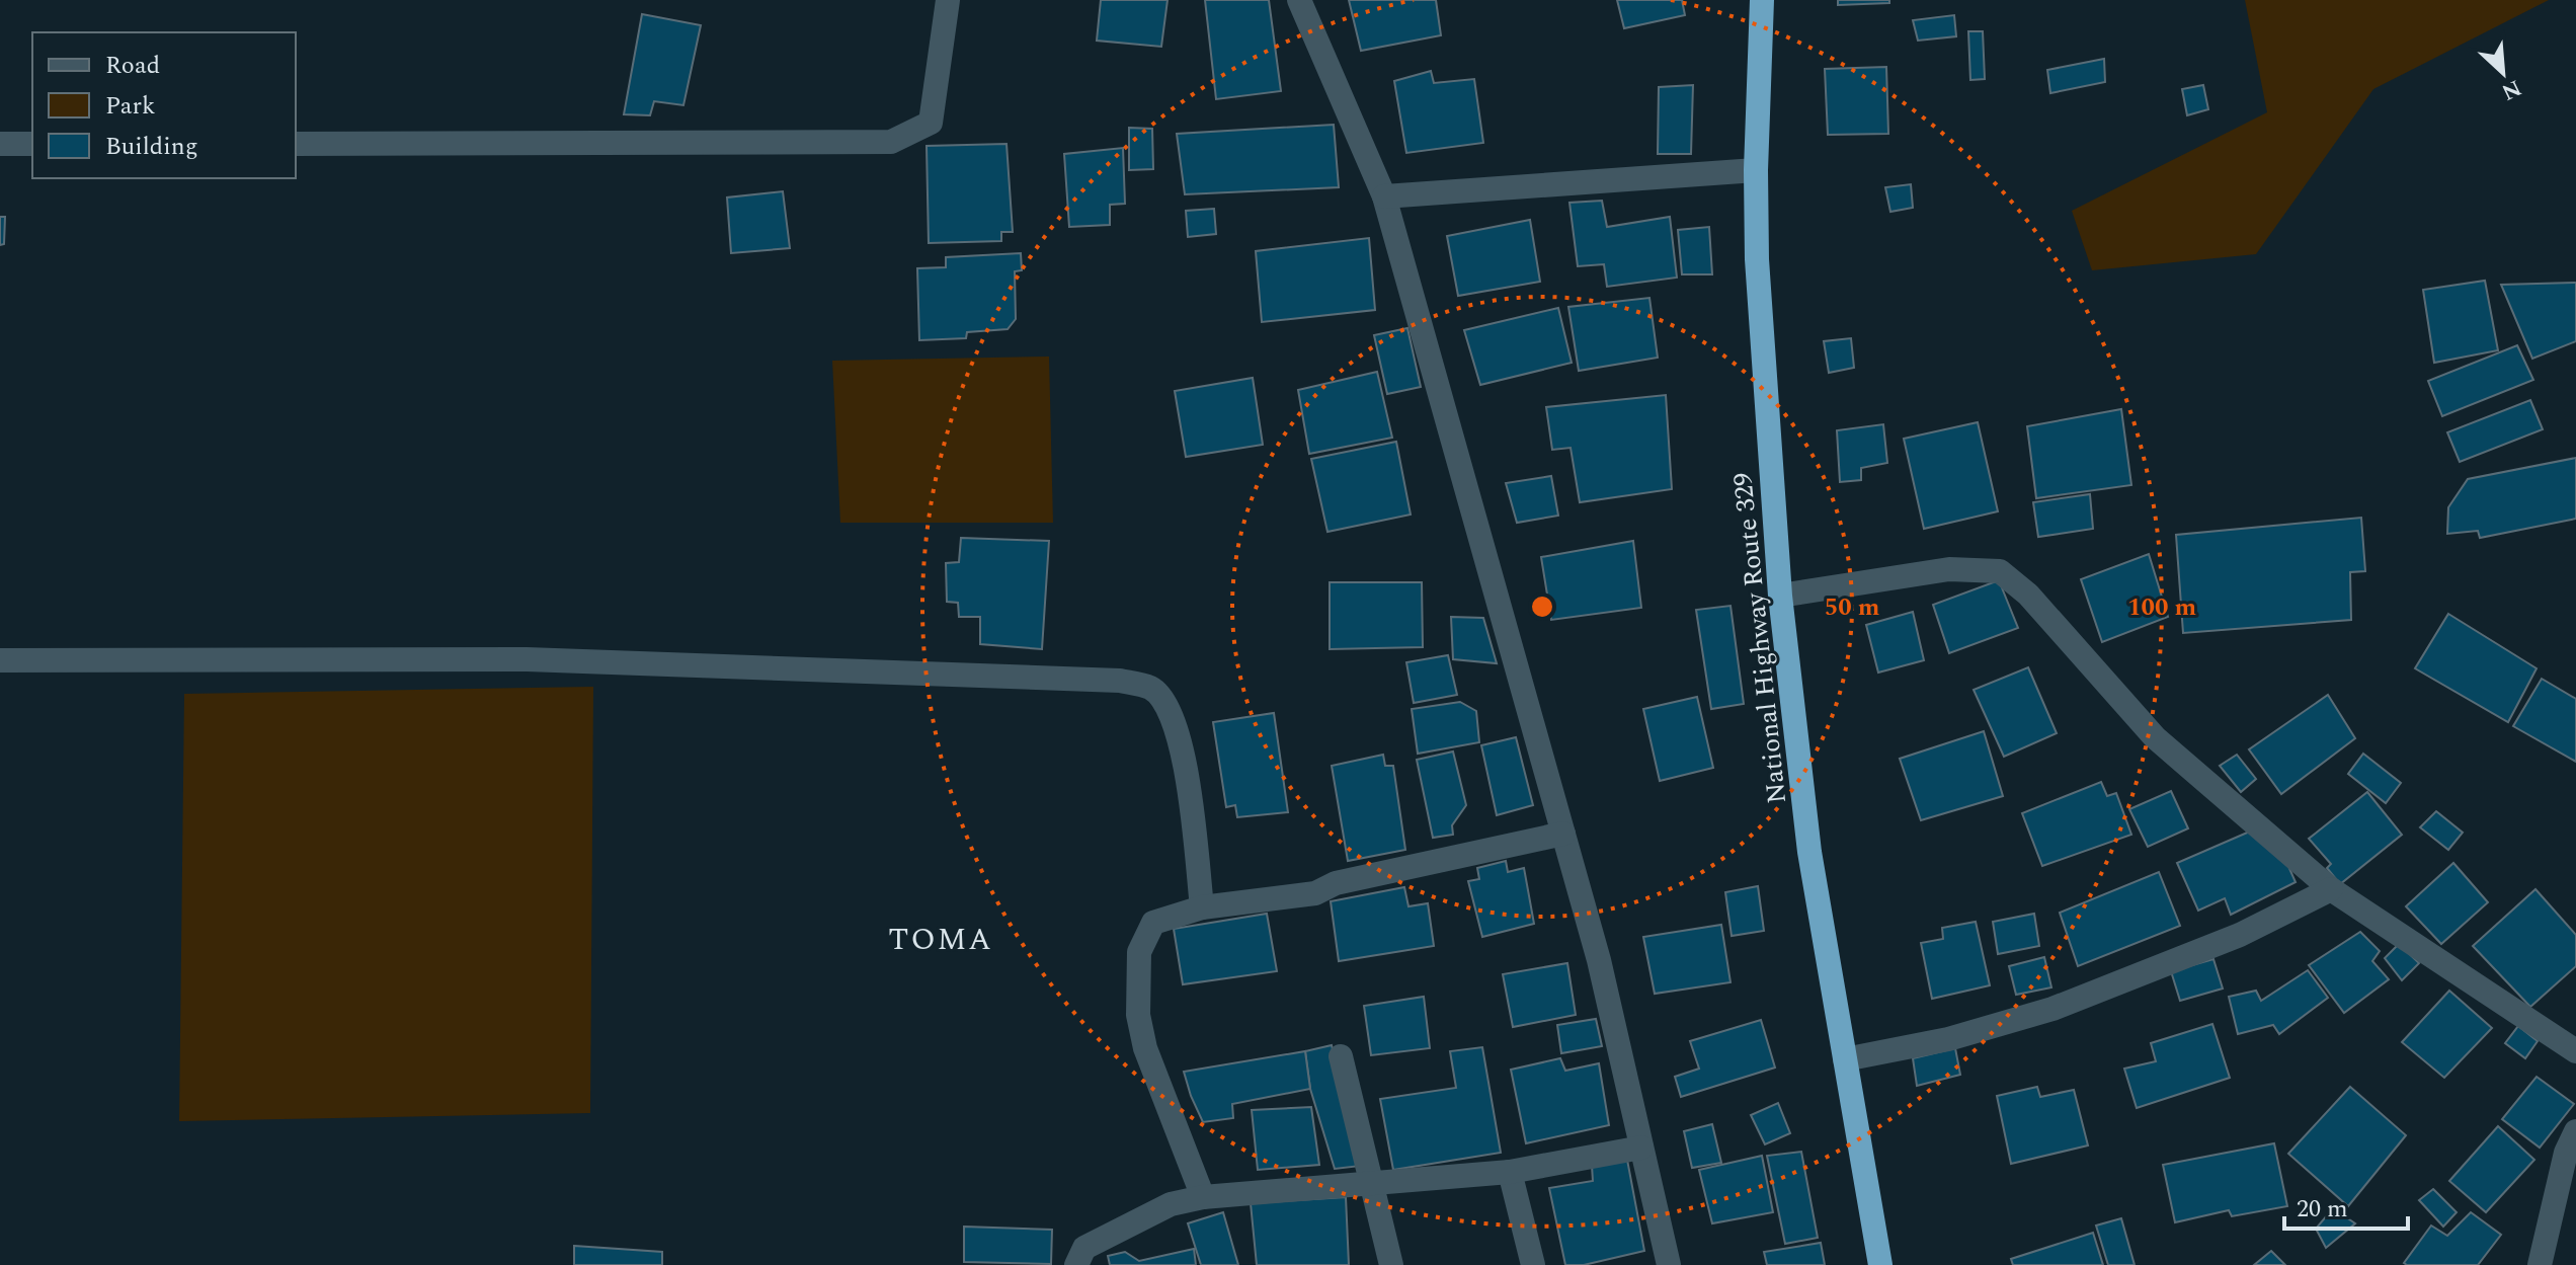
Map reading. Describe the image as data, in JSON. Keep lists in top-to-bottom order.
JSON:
{
  "streets": {
    "highway": ["National Highway Route 329"]
  },
  "districts": ["TOMA"],
  "legend": ["Road", "Park", "Building"],
  "scale_bar": "20 m",
  "north": "bottom right",
  "rings": ["50 m", "100 m"]
}
